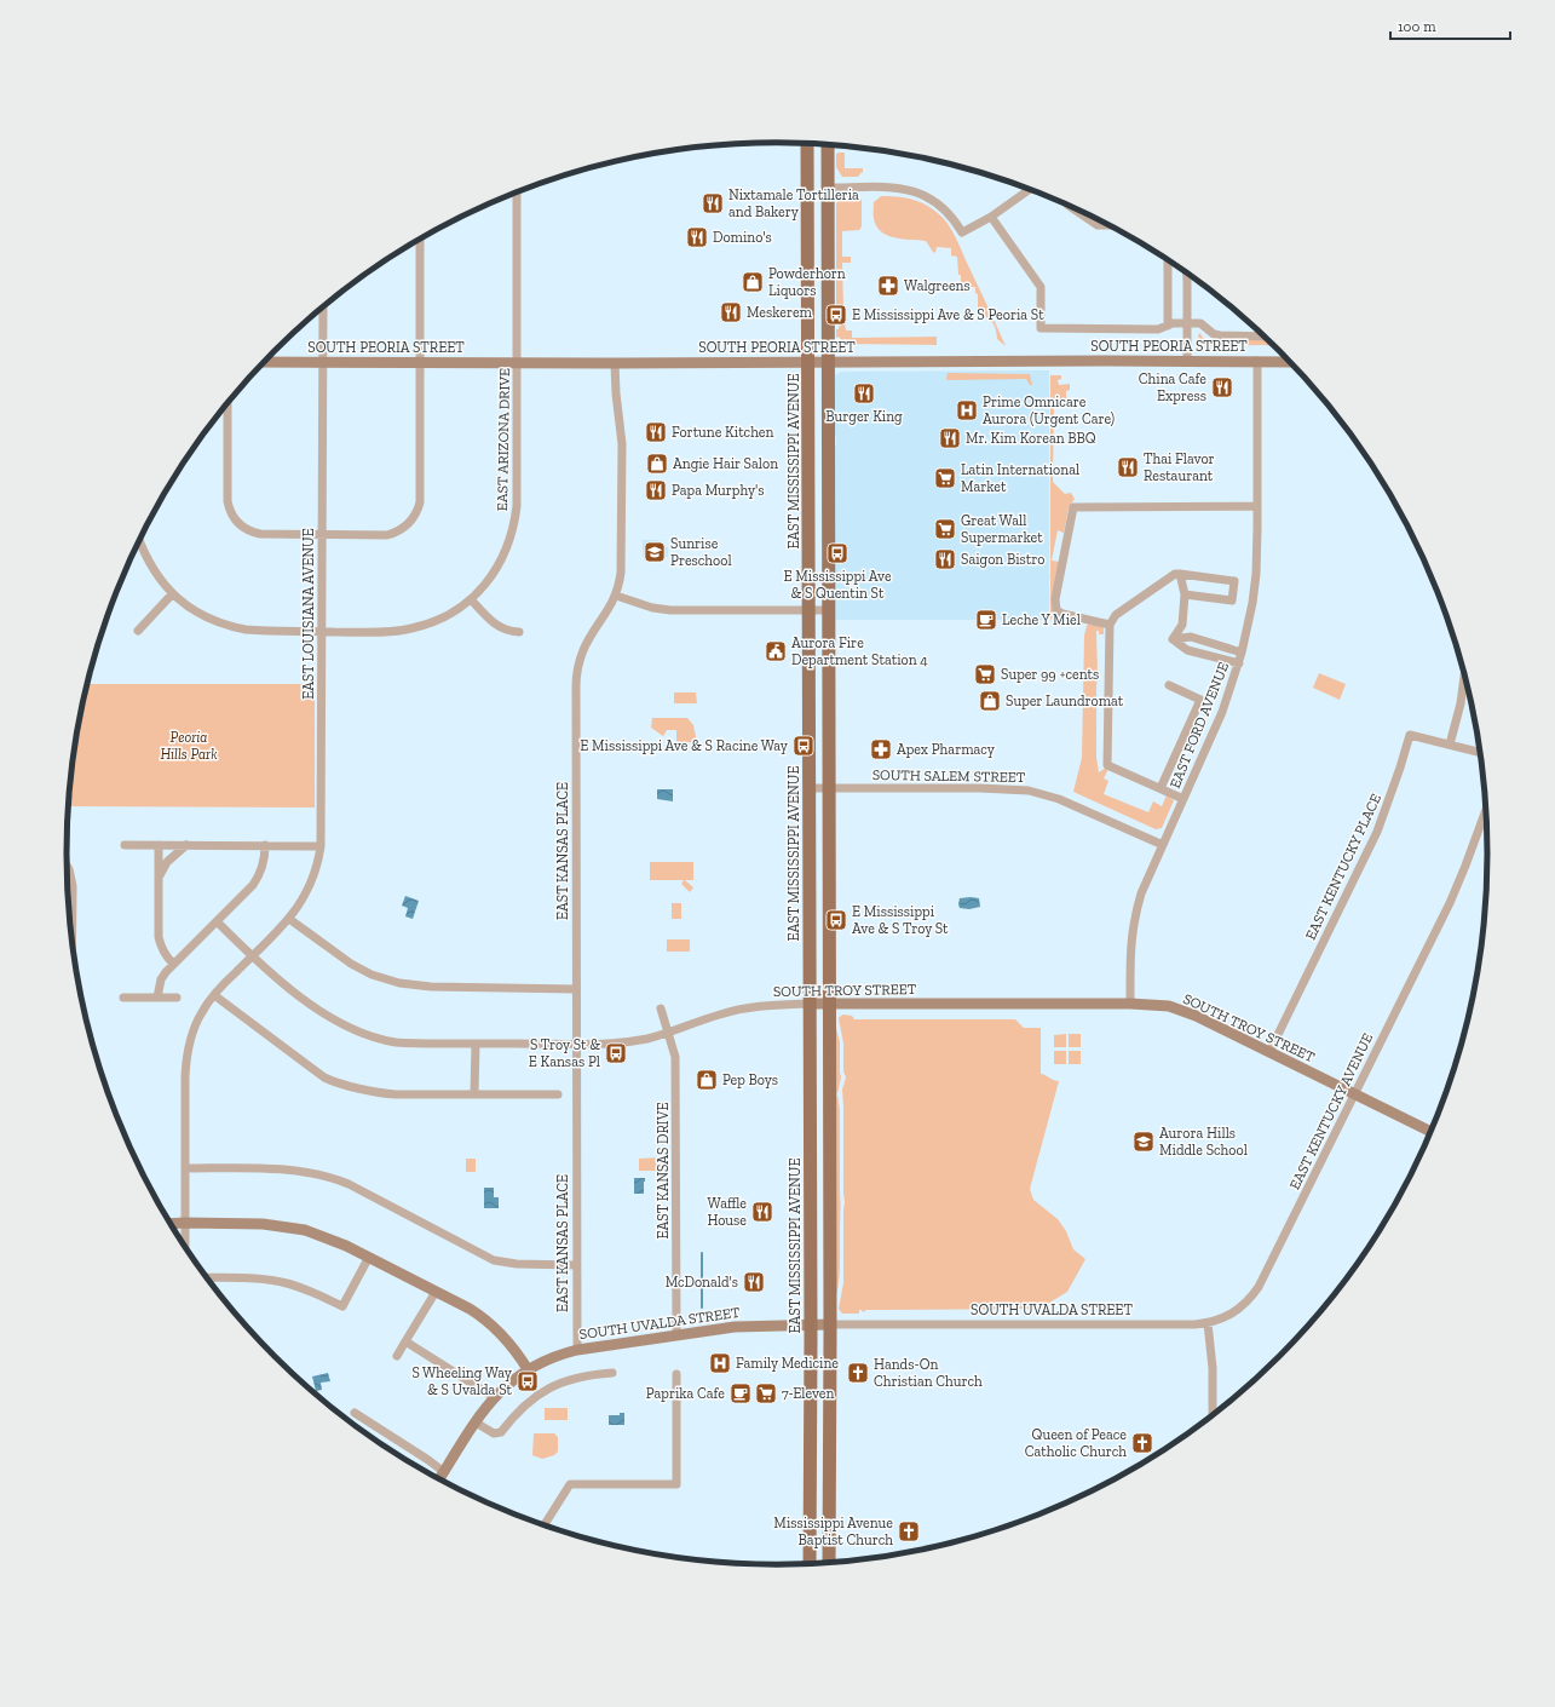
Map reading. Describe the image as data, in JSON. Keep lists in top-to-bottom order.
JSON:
{
  "streets": {
    "main road": ["EAST MISSISSIPPI AVENUE"],
    "street": [
      "SOUTH PEORIA STREET",
      "EAST ARIZONA DRIVE",
      "EAST LOUISIANA AVENUE",
      "EAST FORD AVENUE",
      "SOUTH SALEM STREET",
      "EAST KANSAS PLACE",
      "EAST KENTUCKY PLACE",
      "SOUTH TROY STREET",
      "EAST KENTUCKY AVENUE",
      "EAST KANSAS DRIVE",
      "SOUTH UVALDA STREET"
    ]
  },
  "crossings": [
    ["SOUTH PEORIA STREET", "EAST ARIZONA DRIVE"],
    ["SOUTH PEORIA STREET", "EAST MISSISSIPPI AVENUE"],
    ["SOUTH PEORIA STREET", "EAST LOUISIANA AVENUE"],
    ["SOUTH PEORIA STREET", "EAST FORD AVENUE"],
    ["SOUTH PEORIA STREET", "EAST KANSAS PLACE"],
    ["EAST ARIZONA DRIVE", "EAST LOUISIANA AVENUE"],
    ["EAST MISSISSIPPI AVENUE", "SOUTH SALEM STREET"],
    ["EAST MISSISSIPPI AVENUE", "SOUTH TROY STREET"],
    ["EAST MISSISSIPPI AVENUE", "SOUTH UVALDA STREET"],
    ["EAST LOUISIANA AVENUE", "SOUTH TROY STREET"],
    ["EAST FORD AVENUE", "SOUTH SALEM STREET"],
    ["EAST FORD AVENUE", "SOUTH TROY STREET"],
    ["EAST KANSAS PLACE", "SOUTH TROY STREET"],
    ["EAST KANSAS PLACE", "SOUTH UVALDA STREET"],
    ["EAST KENTUCKY PLACE", "SOUTH TROY STREET"],
    ["SOUTH TROY STREET", "EAST KENTUCKY AVENUE"],
    ["SOUTH TROY STREET", "EAST KANSAS DRIVE"],
    ["EAST KENTUCKY AVENUE", "SOUTH UVALDA STREET"],
    ["EAST KANSAS DRIVE", "SOUTH UVALDA STREET"]
  ],
  "parks": ["Peoria Hills Park"],
  "places": {
    "restaurant": [
      "Nixtamale Tortilleria and Bakery",
      "Domino's",
      "Meskerem",
      "China Cafe Express",
      "Burger King",
      "Fortune Kitchen",
      "Mr. Kim Korean BBQ",
      "Thai Flavor Restaurant",
      "Papa Murphy's",
      "Saigon Bistro",
      "Waffle House",
      "McDonald's"
    ],
    "shop": [
      "Powderhorn Liquors",
      "Angie Hair Salon",
      "Super Laundromat",
      "Pep Boys"
    ],
    "pharmacy": ["Walgreens", "Apex Pharmacy"],
    "bus stop": [
      "E Mississippi Ave & S Peoria St",
      "E Mississippi Ave & S Quentin St",
      "E Mississippi Ave & S Racine Way",
      "E Mississippi Ave & S Troy St",
      "S Troy St & E Kansas Pl",
      "S Wheeling Way & S Uvalda St"
    ],
    "hospital": ["Prime Omnicare Aurora (Urgent Care)", "Family Medicine"],
    "supermarket": [
      "Latin International Market",
      "Great Wall Supermarket",
      "Super 99 +cents",
      "7-Eleven"
    ],
    "school or university": ["Sunrise Preschool", "Aurora Hills Middle School"],
    "cafe": ["Leche Y Miel", "Paprika Cafe"],
    "public building": ["Aurora Fire Department Station 4"],
    "church": ["Hands-On Christian Church", "Queen of Peace Catholic Church", "Mississippi Avenue Baptist Church"]
  },
  "scale_bar": "100 m"
}
